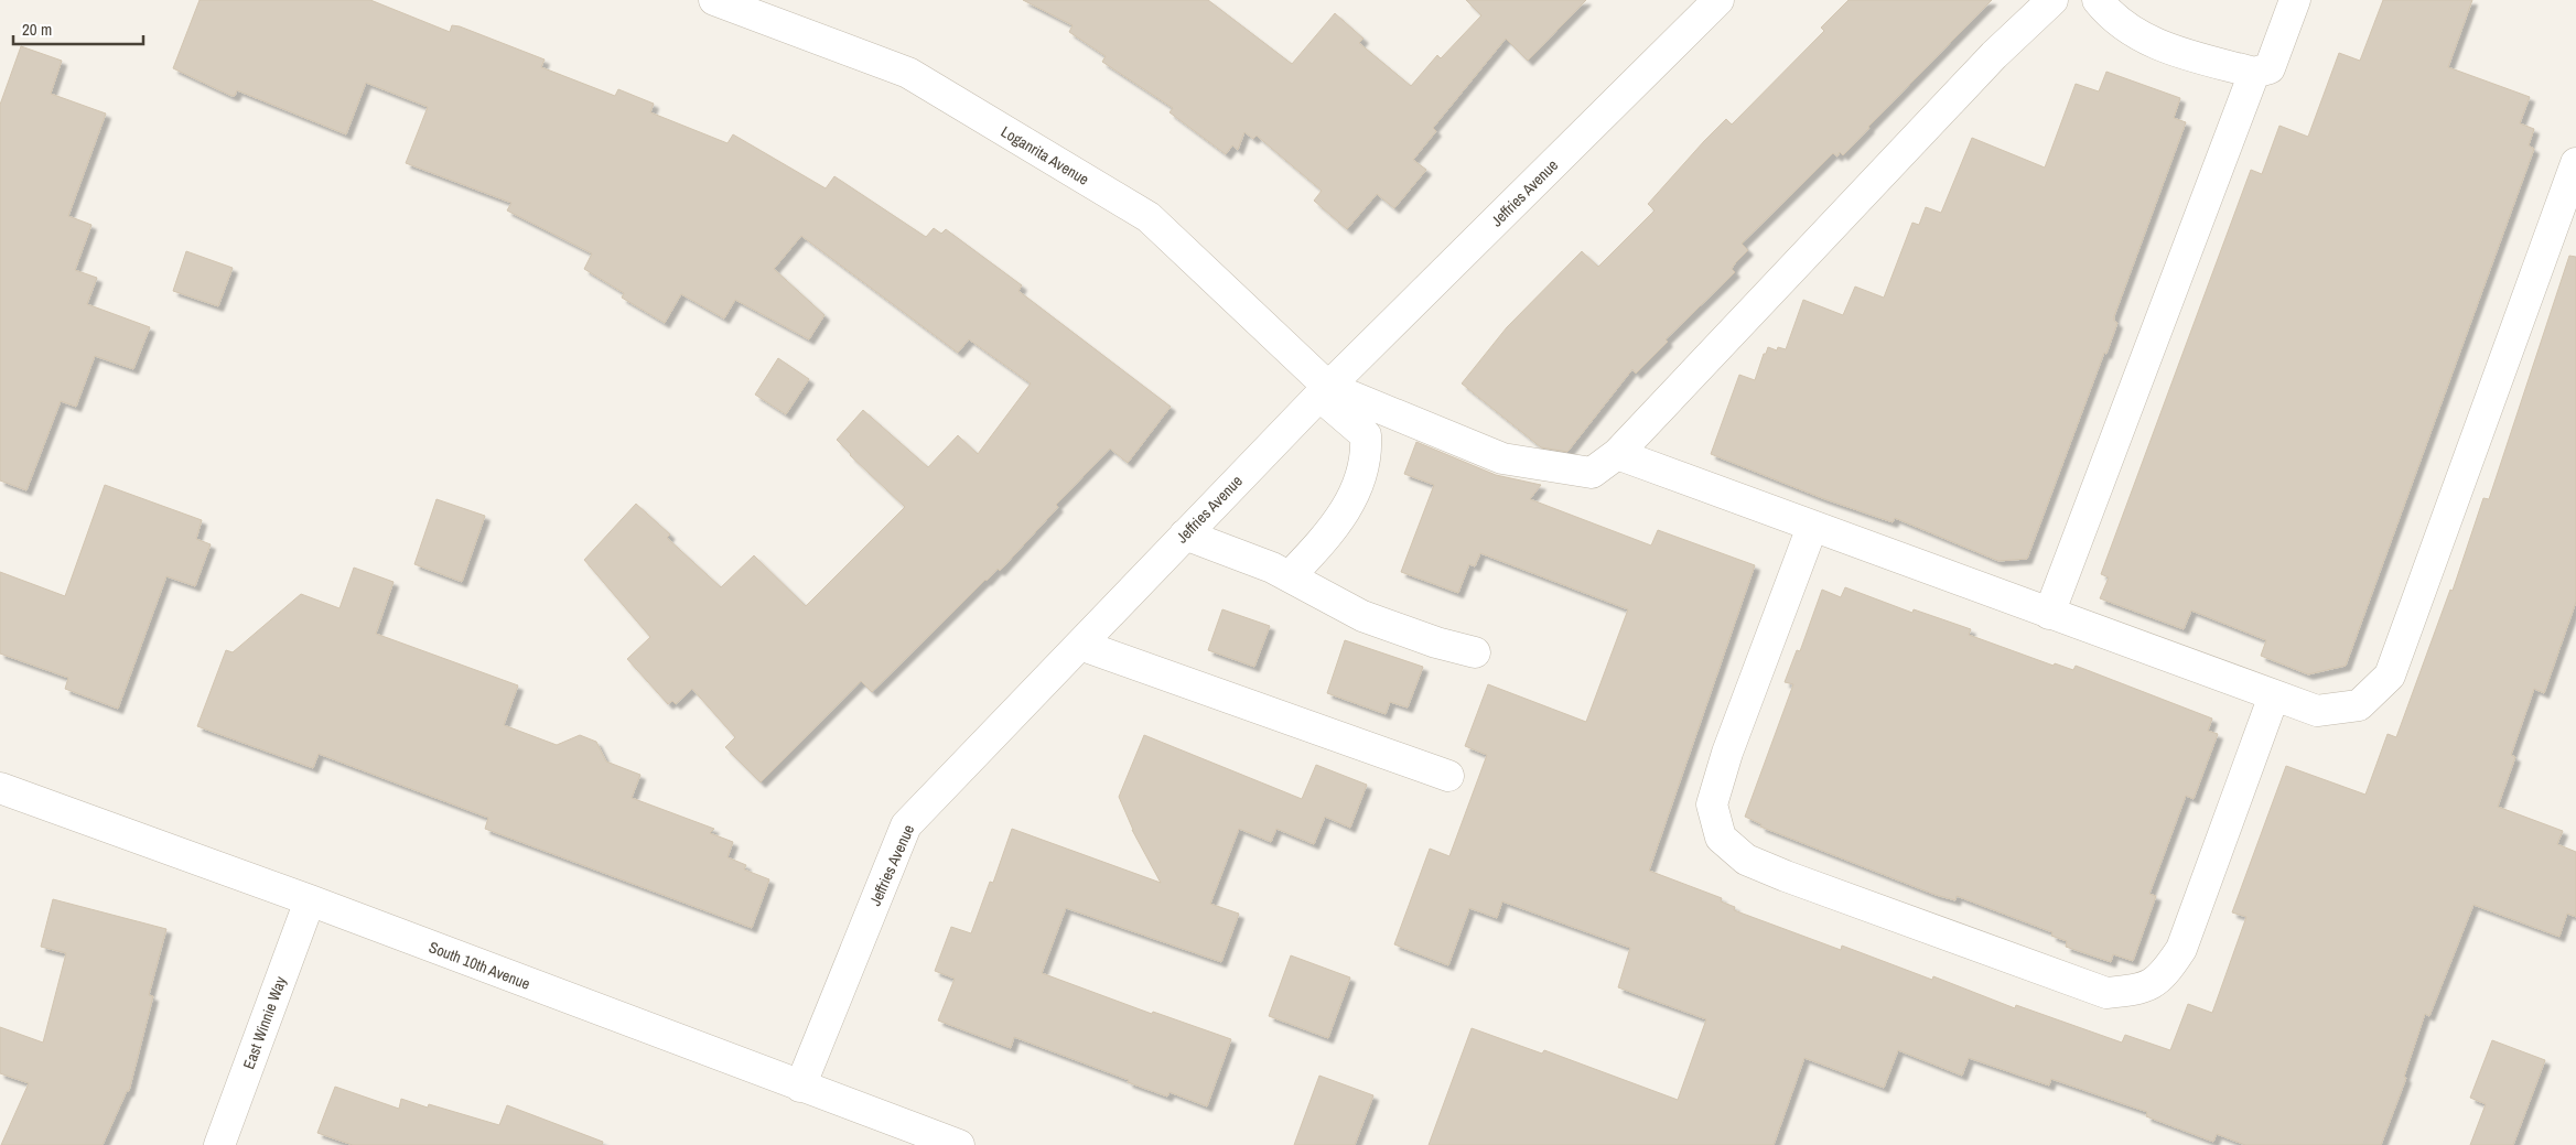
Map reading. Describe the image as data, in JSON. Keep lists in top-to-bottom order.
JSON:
{
  "streets": {
    "street": [
      "Loganrita Avenue",
      "Jeffries Avenue",
      "South 10th Avenue",
      "East Winnie Way"
    ]
  },
  "crossings": [
    ["Loganrita Avenue", "Jeffries Avenue"],
    ["Jeffries Avenue", "South 10th Avenue"],
    ["South 10th Avenue", "East Winnie Way"]
  ],
  "scale_bar": "20 m"
}
